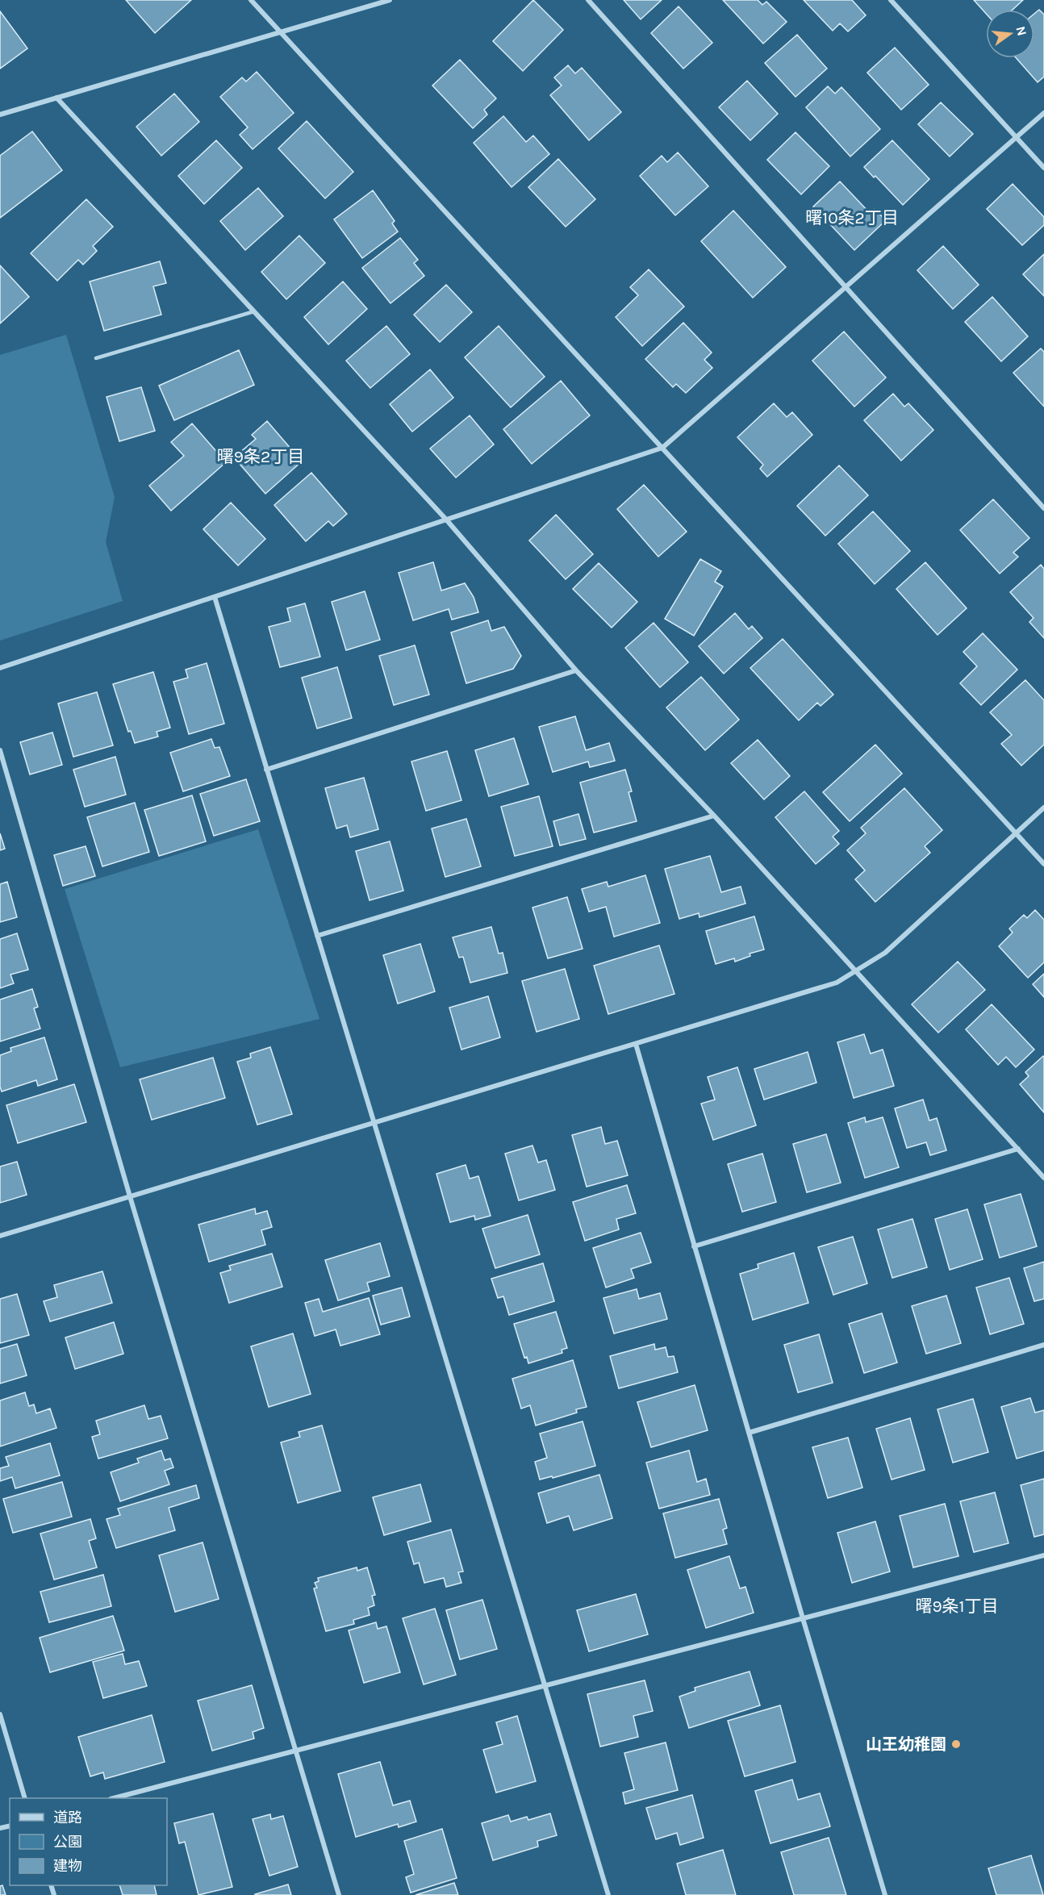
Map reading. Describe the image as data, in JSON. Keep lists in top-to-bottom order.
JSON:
{
  "districts": ["曙10条2丁目", "曙9条2丁目", "曙9条1丁目"],
  "places": ["山王幼稚園"],
  "legend": ["道路", "公園", "建物"],
  "north": "right"
}
